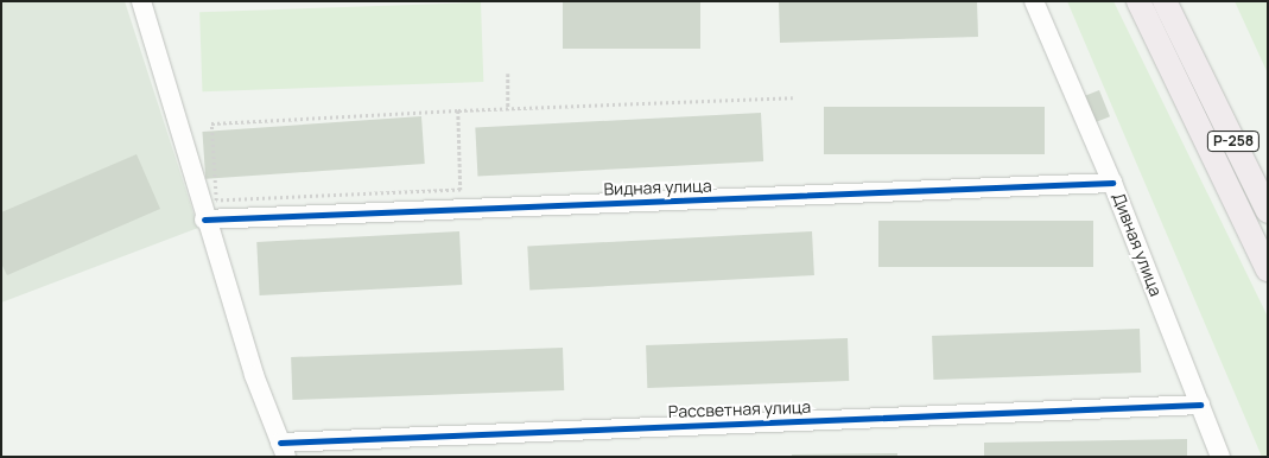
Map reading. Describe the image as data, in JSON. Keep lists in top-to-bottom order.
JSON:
{
  "streets": {
    "main road": ["Р-258"],
    "street": ["Видная улица", "Дивная улица", "Рассветная улица"]
  },
  "crossings": [
    ["Видная улица", "Дивная улица"],
    ["Дивная улица", "Рассветная улица"]
  ]
}
